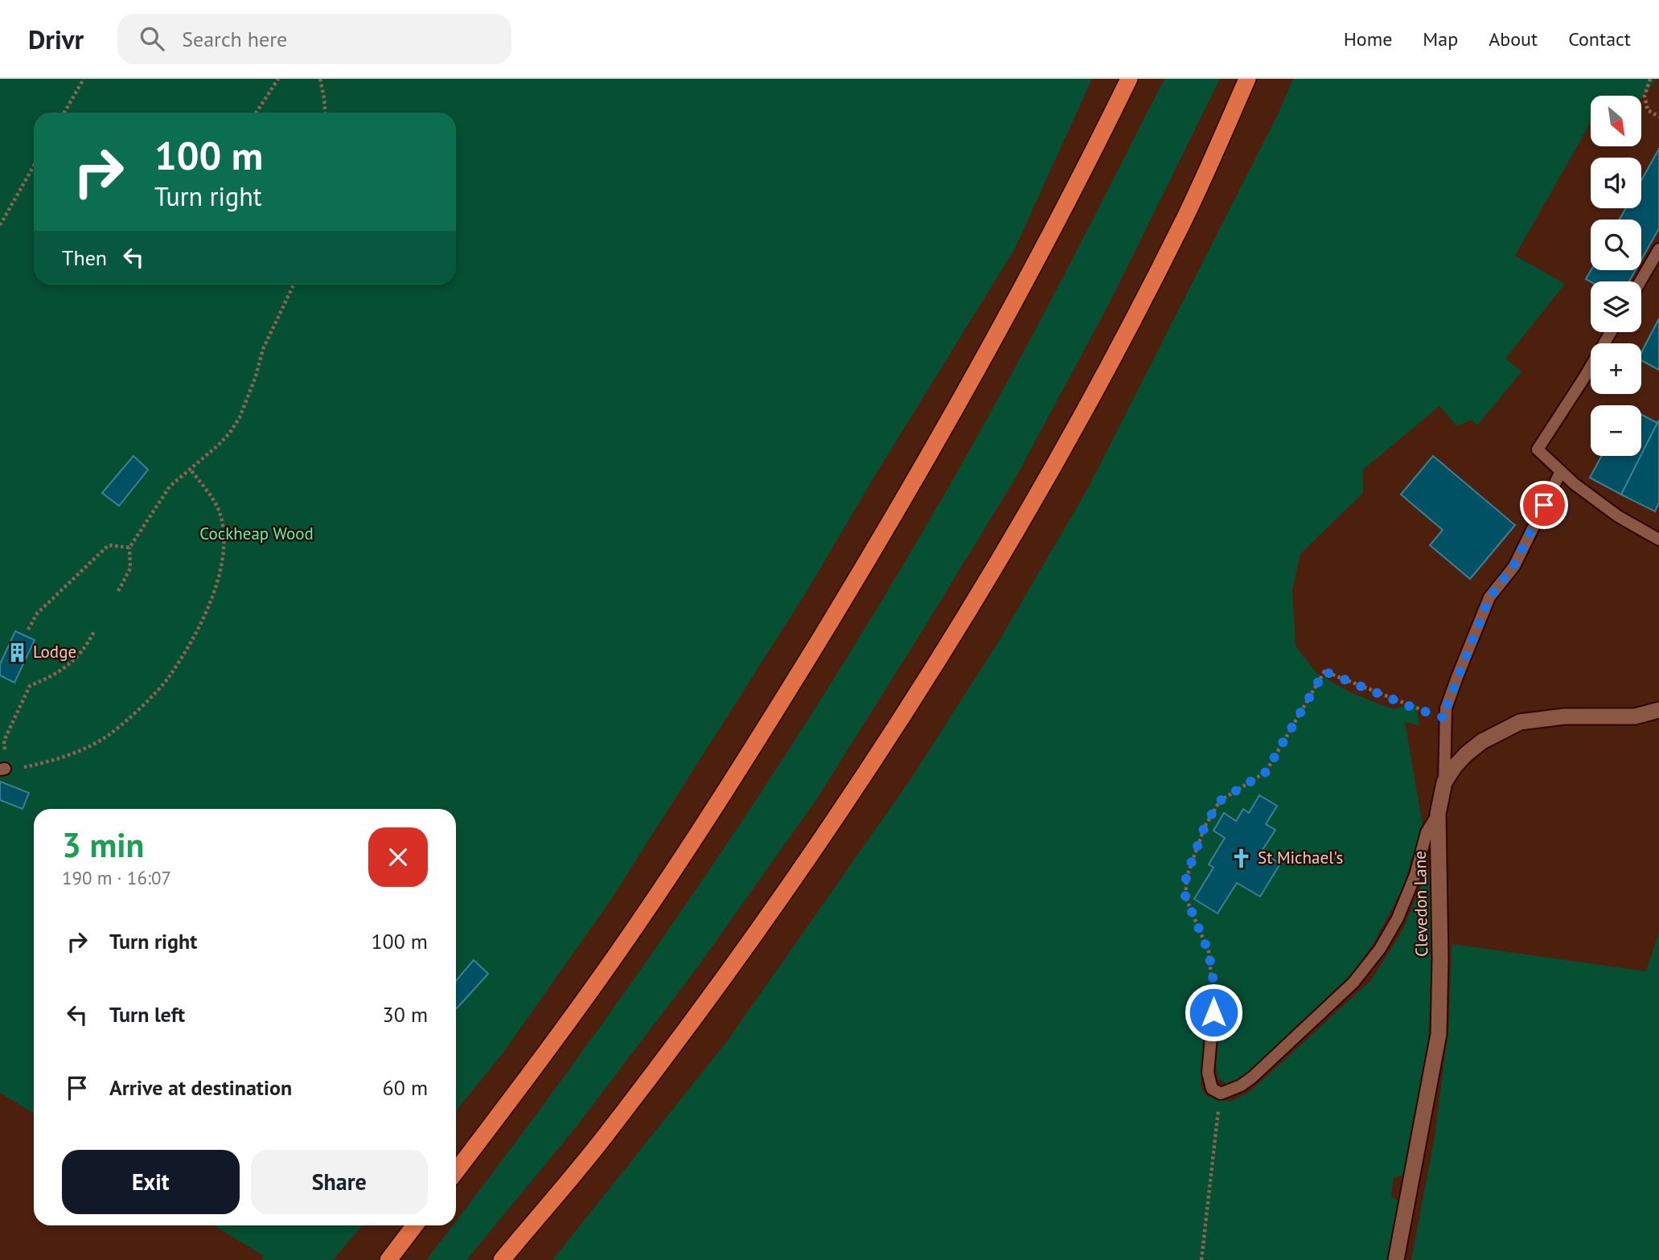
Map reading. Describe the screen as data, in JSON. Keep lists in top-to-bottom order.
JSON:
{
  "streets": {
    "street": ["Clevedon Lane"]
  },
  "parks": ["Cockheap Wood"],
  "places": {
    "building": ["Lodge"],
    "church": ["St Michael's"]
  },
  "north": "bottom right",
  "page": {
    "header": "Drivr",
    "search": "Search here",
    "nav": [
      "Home",
      "Map",
      "About",
      "Contact"
    ],
    "map_buttons": ["+", "−"],
    "turn": ["100 m", "Turn right"],
    "then": "Then",
    "heading": ["3 min", "190 m · 16:07"],
    "list": [
      {
        "name": "Turn right",
        "value": "100 m"
      },
      {
        "name": "Turn left",
        "value": "30 m"
      },
      {
        "name": "Arrive at destination",
        "value": "60 m"
      }
    ],
    "buttons": ["Exit", "Share"]
  }
}
